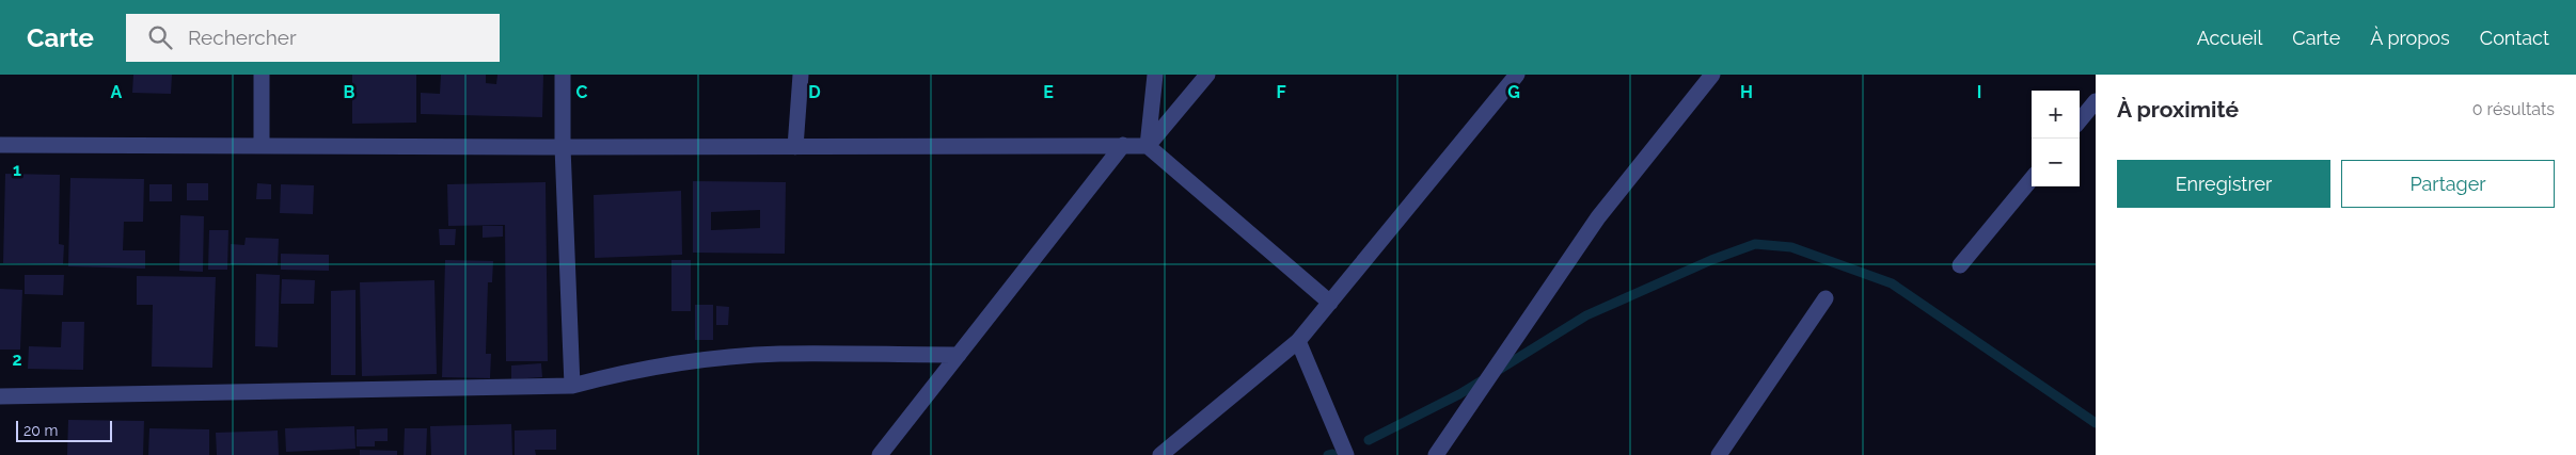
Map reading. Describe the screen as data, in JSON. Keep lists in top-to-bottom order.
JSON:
{
  "scale_bar": "20 m",
  "page": {
    "header": "Carte",
    "search": "Rechercher",
    "nav": [
      "Accueil",
      "Carte",
      "À propos",
      "Contact"
    ],
    "heading": ["À proximité", "0 résultats"],
    "map_buttons": ["+", "−"],
    "buttons": ["Enregistrer", "Partager"],
    "scale": "20 m"
  },
  "grid": {
    "columns": [
      "A",
      "B",
      "C",
      "D",
      "E",
      "F",
      "G",
      "H",
      "I"
    ],
    "rows": ["1", "2"]
  }
}
